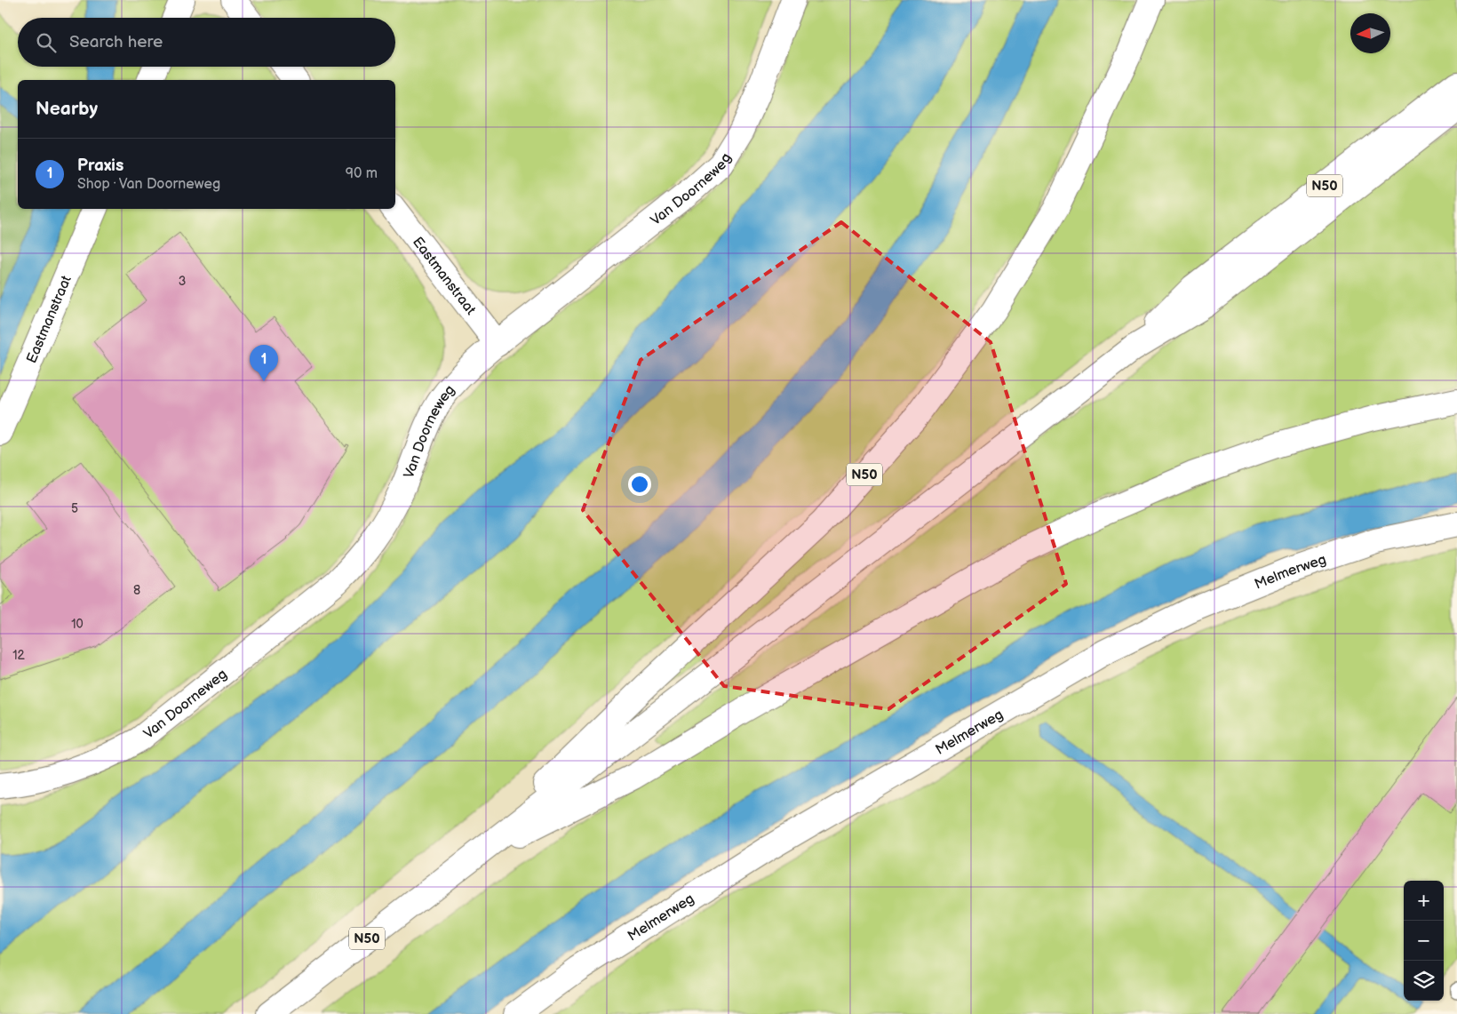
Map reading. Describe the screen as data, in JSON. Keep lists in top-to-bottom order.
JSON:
{
  "streets": {
    "main road": [
      "N50",
      "Van Doorneweg",
      "Eastmanstraat",
      "Melmerweg"
    ]
  },
  "crossings": [
    ["Van Doorneweg", "Eastmanstraat"]
  ],
  "house_numbers": [
    "3",
    "5",
    "8",
    "10",
    "12"
  ],
  "north": "left",
  "page": {
    "search": "Search here",
    "heading": "Nearby",
    "list": [
      {
        "mark": "1",
        "name": "Praxis",
        "note": "Shop · Van Doorneweg",
        "value": "90 m"
      }
    ],
    "pins": "1",
    "map_buttons": ["+", "−"]
  }
}
